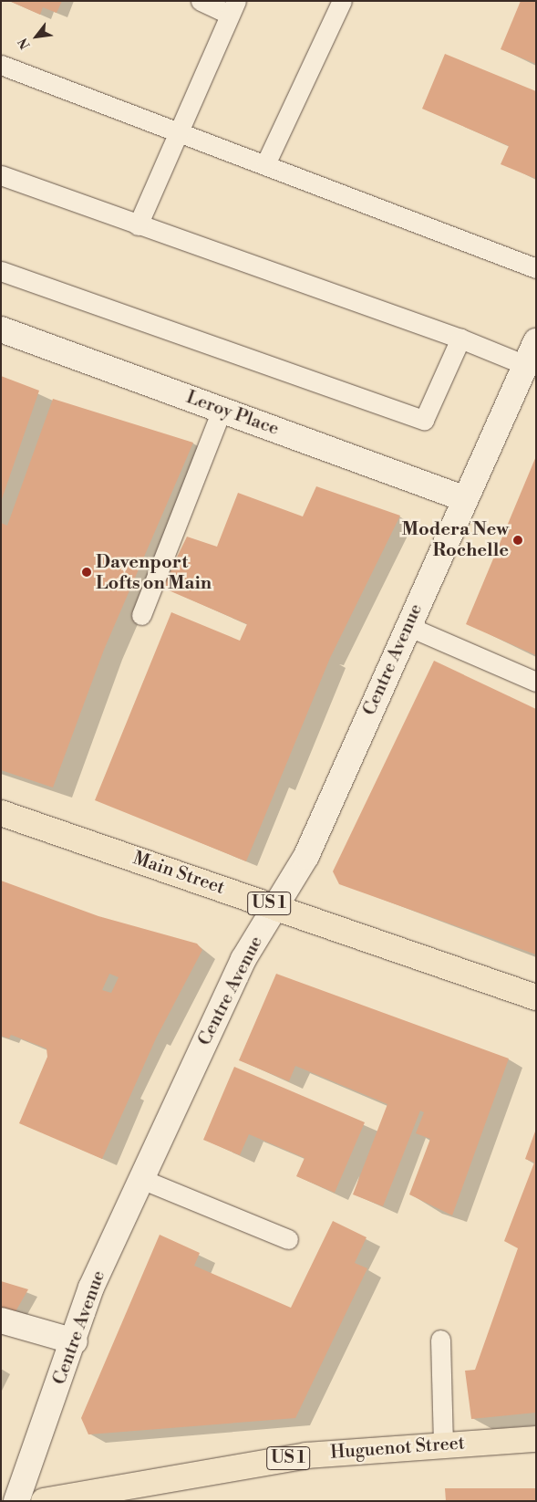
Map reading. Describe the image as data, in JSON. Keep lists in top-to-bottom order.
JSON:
{
  "streets": {
    "main road": ["Main Street", "US 1", "Huguenot Street"],
    "street": ["Leroy Place", "Centre Avenue"]
  },
  "crossings": [
    ["Leroy Place", "Centre Avenue"],
    ["Centre Avenue", "Main Street"]
  ],
  "places": ["Modera New Rochelle", "Davenport Lofts on Main"],
  "north": "bottom left"
}
